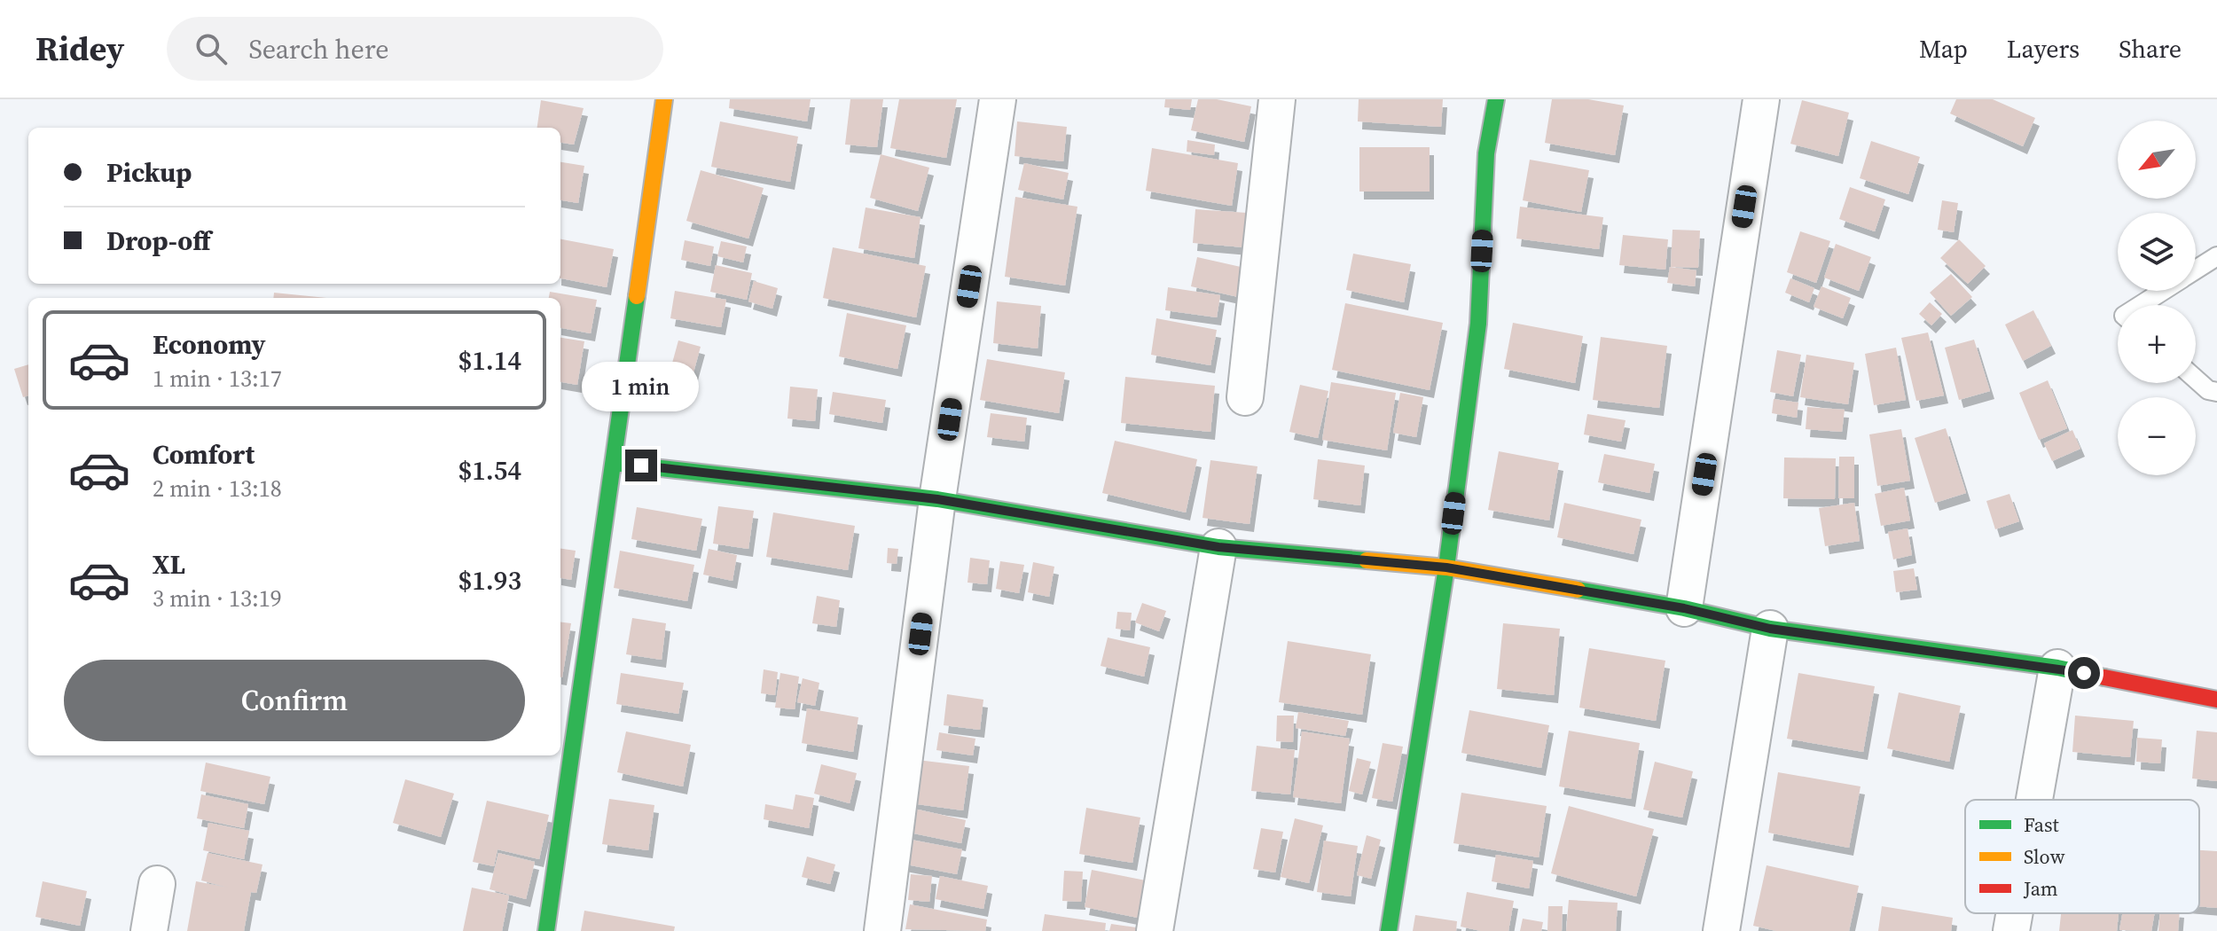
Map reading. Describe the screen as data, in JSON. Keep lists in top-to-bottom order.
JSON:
{
  "legend": ["Fast", "Slow", "Jam"],
  "north": "bottom left",
  "page": {
    "header": "Ridey",
    "search": "Search here",
    "nav": ["Map", "Layers", "Share"],
    "map_buttons": ["+", "−"],
    "banner": ["Pickup", "Drop-off"],
    "list": [
      {
        "name": "Economy",
        "note": "1 min · 13:17",
        "value": "$1.14"
      },
      {
        "name": "Comfort",
        "note": "2 min · 13:18",
        "value": "$1.54"
      },
      {
        "name": "XL",
        "note": "3 min · 13:19",
        "value": "$1.93"
      }
    ],
    "bubble": "1 min",
    "buttons": "Confirm"
  }
}
